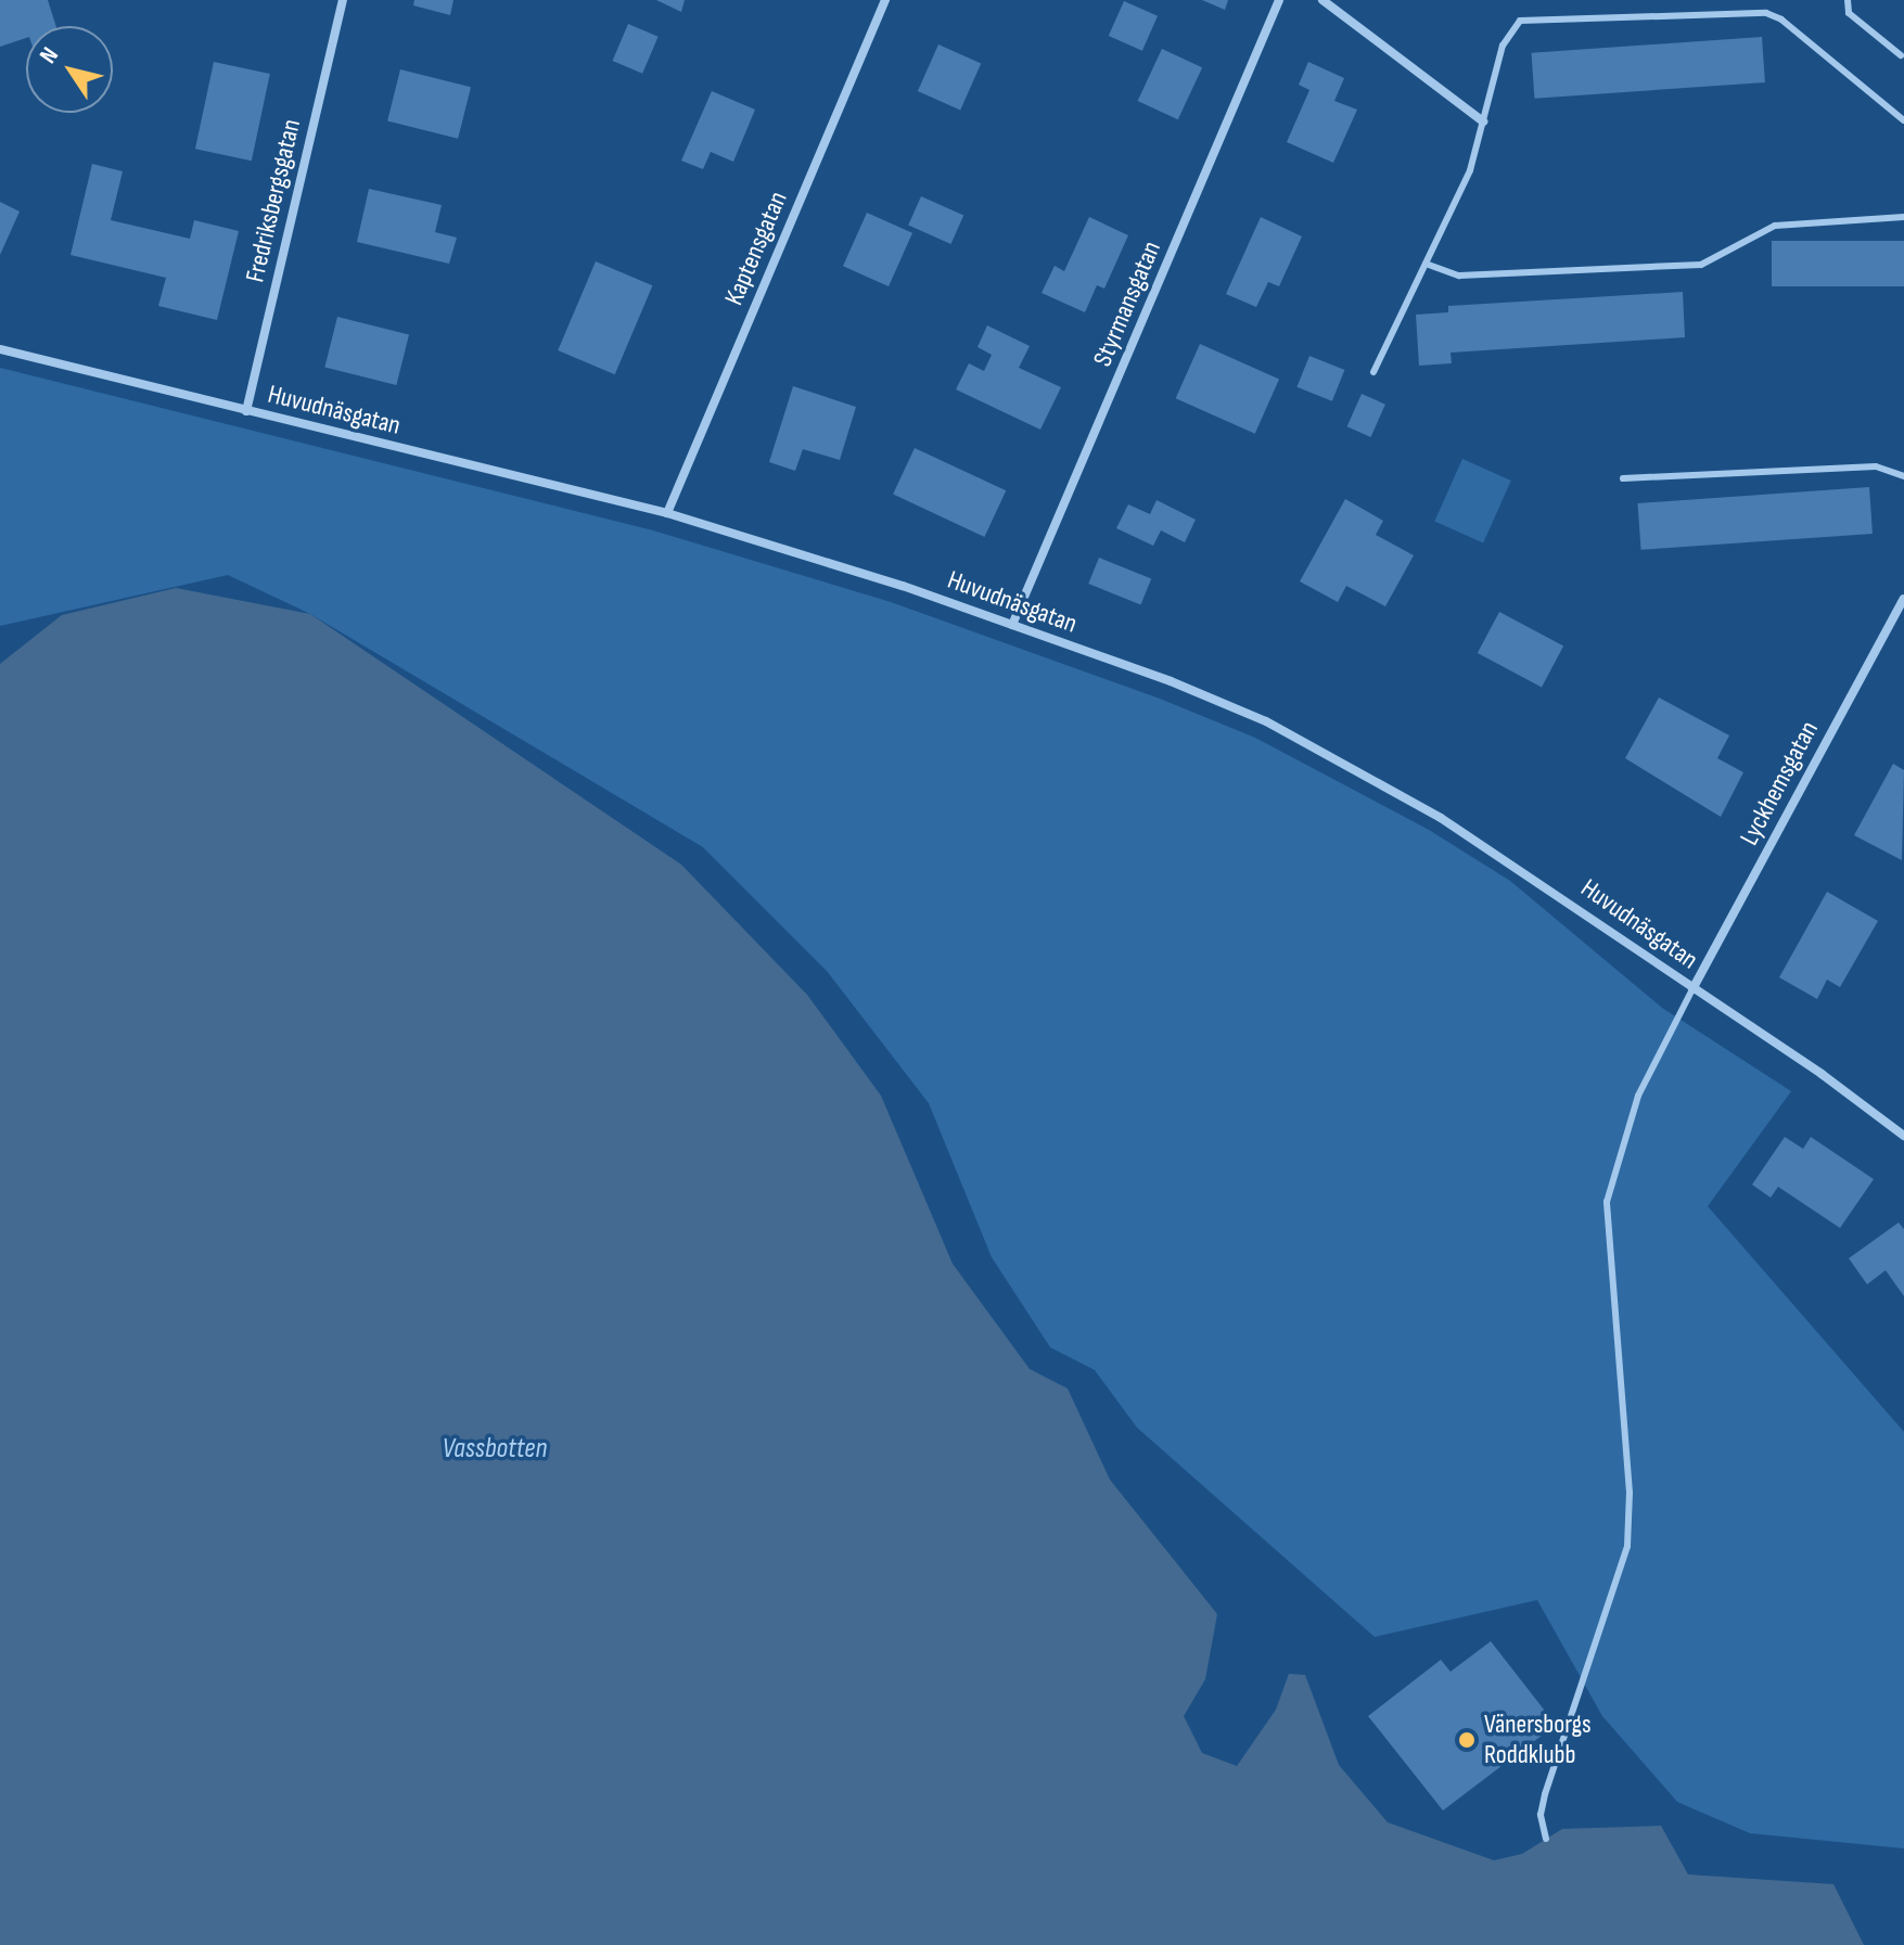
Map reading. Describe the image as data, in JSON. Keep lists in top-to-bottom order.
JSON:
{
  "streets": {
    "street": [
      "Fredriksbergsgatan",
      "Kaptensgatan",
      "Styrmansgatan",
      "Huvudnäsgatan",
      "Lyckhemsgatan"
    ]
  },
  "crossings": [
    ["Fredriksbergsgatan", "Huvudnäsgatan"],
    ["Kaptensgatan", "Huvudnäsgatan"],
    ["Styrmansgatan", "Huvudnäsgatan"],
    ["Huvudnäsgatan", "Lyckhemsgatan"]
  ],
  "water": ["Vassbotten"],
  "places": ["Vänersborgs Roddklubb"],
  "north": "top left"
}
